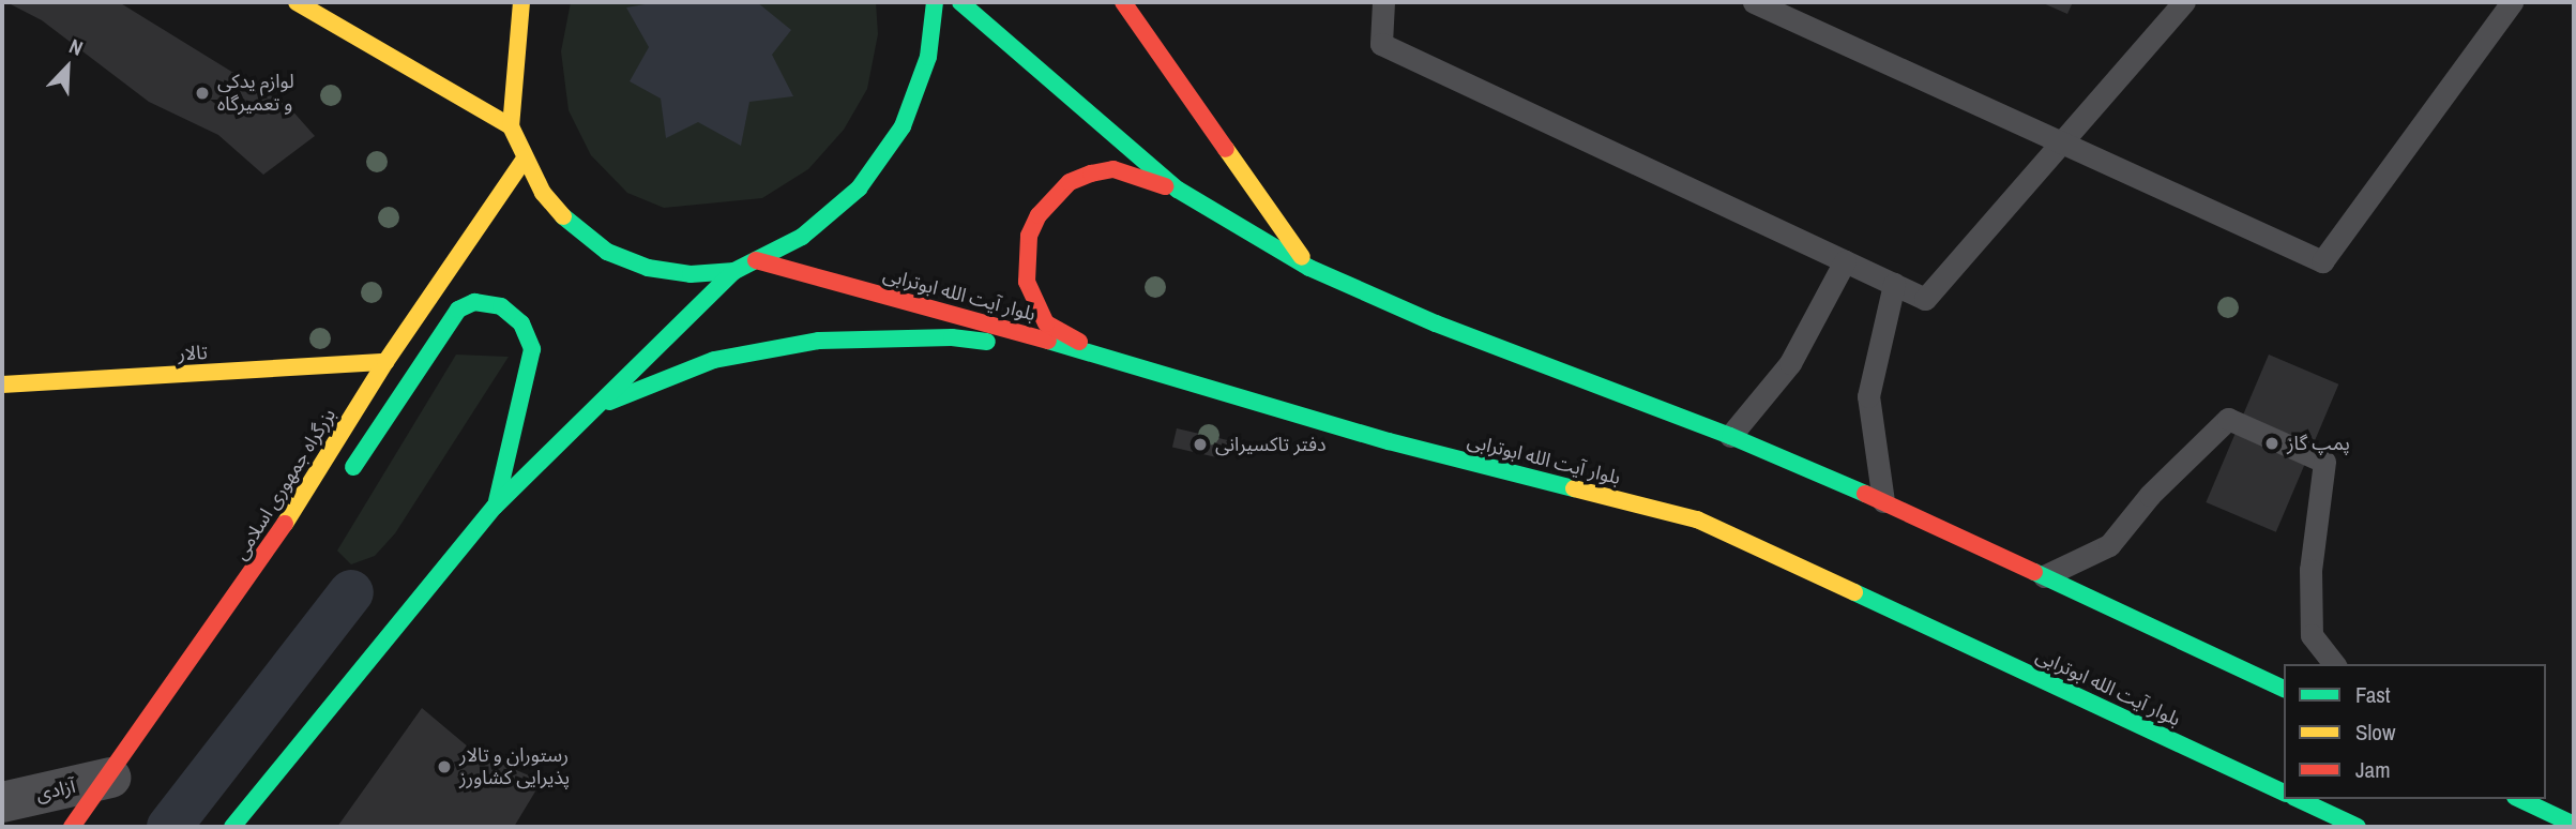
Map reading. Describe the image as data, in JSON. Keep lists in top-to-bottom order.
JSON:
{
  "streets": {
    "main road": ["بلوار آیت الله ابوترابی", "تالار", "بزرگراه جمهوری اسلامی"],
    "street": ["آزادی"]
  },
  "crossings": [
    ["تالار", "بزرگراه جمهوری اسلامی"],
    ["بزرگراه جمهوری اسلامی", "آزادی"]
  ],
  "places": [
    "لوازم یدکی و تعمیرگاه",
    "پمپ گاز",
    "دفتر تاکسیرانی",
    "رستوران و تالار پذیرایی کشاورز"
  ],
  "legend": ["Fast", "Slow", "Jam"],
  "north": "top right"
}
